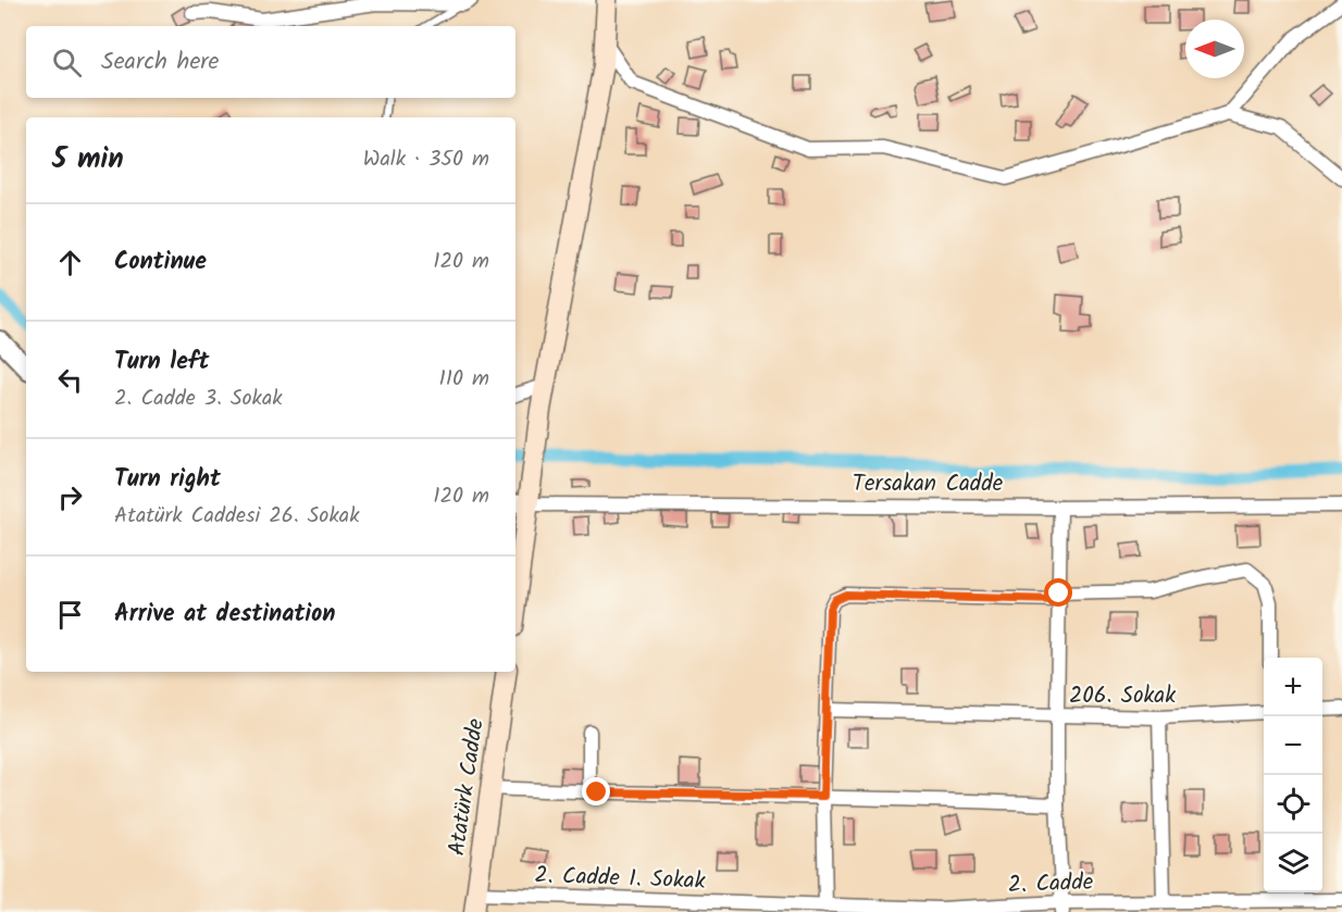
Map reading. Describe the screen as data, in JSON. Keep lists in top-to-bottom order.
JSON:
{
  "streets": {
    "main road": ["Atatürk Cadde"],
    "street": [
      "Tersakan Cadde",
      "206. Sokak",
      "2. Cadde 1. Sokak",
      "2. Cadde"
    ]
  },
  "crossings": [
    ["Tersakan Cadde", "206. Sokak"],
    ["Atatürk Cadde", "2. Cadde 1. Sokak"],
    ["2. Cadde 1. Sokak", "2. Cadde"]
  ],
  "north": "left",
  "page": {
    "search": "Search here",
    "heading": ["5 min", "Walk · 350 m"],
    "list": [
      ["Continue", "120 m"],
      ["Turn left", "2. Cadde 3. Sokak", "110 m"],
      ["Turn right", "Atatürk Caddesi 26. Sokak", "120 m"],
      "Arrive at destination"
    ],
    "map_buttons": ["+", "−"]
  }
}
